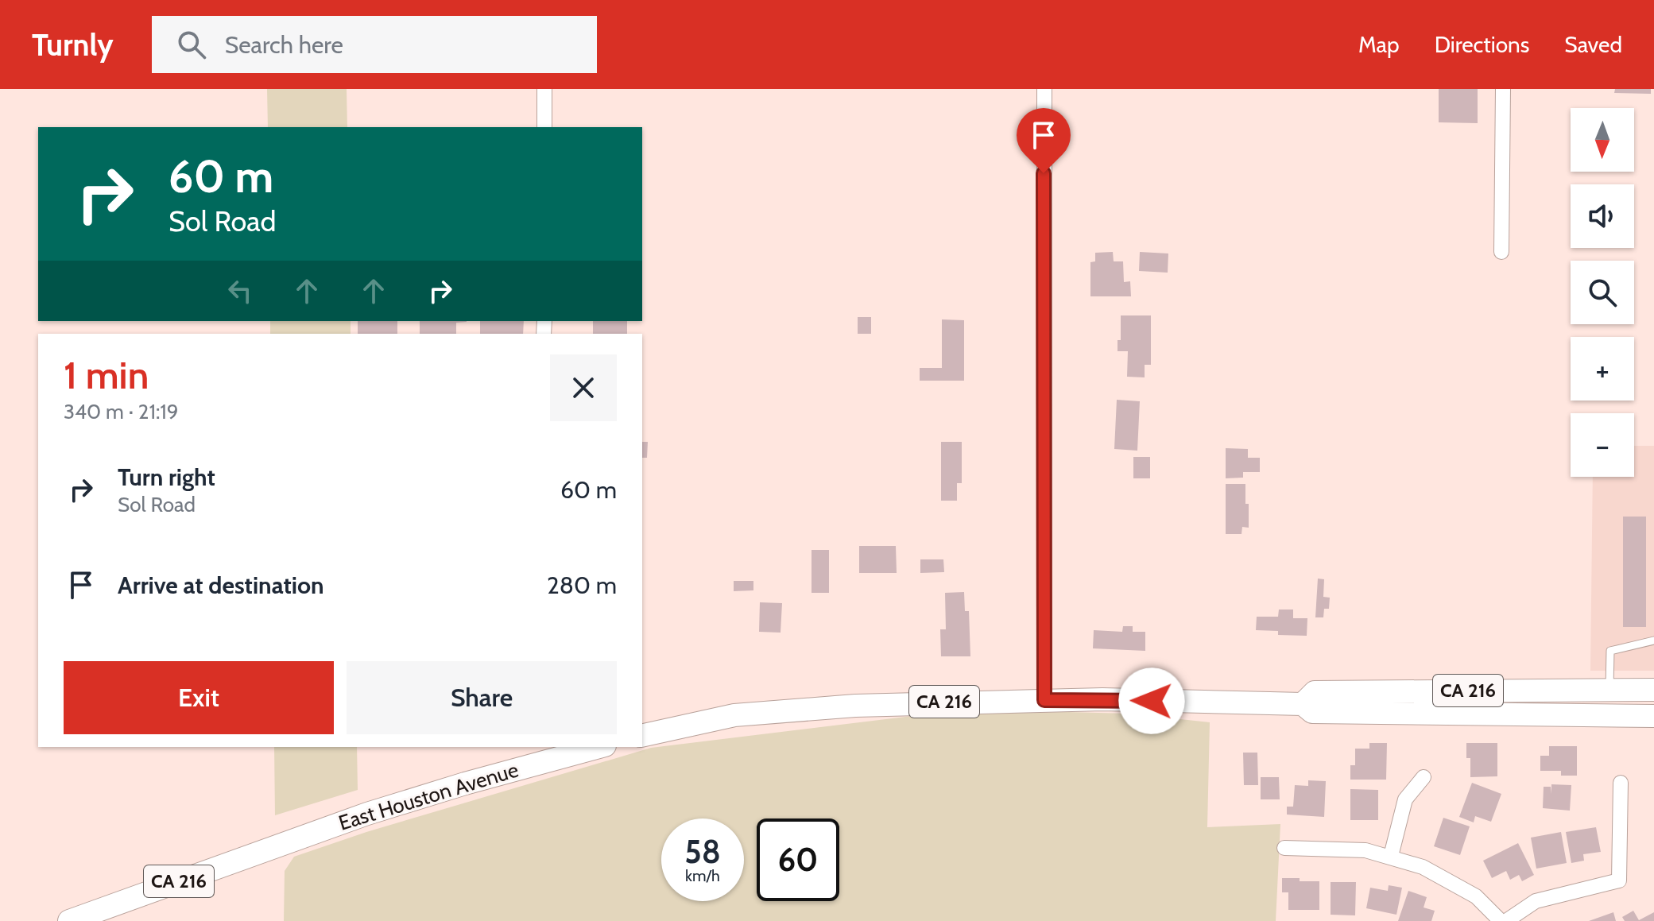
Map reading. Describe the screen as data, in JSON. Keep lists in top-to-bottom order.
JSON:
{
  "streets": {
    "main road": ["CA 216", "East Houston Avenue"]
  },
  "north": "bottom",
  "page": {
    "header": "Turnly",
    "search": "Search here",
    "nav": ["Map", "Directions", "Saved"],
    "map_buttons": ["+", "−"],
    "turn": ["60 m", "Sol Road"],
    "heading": ["1 min", "340 m · 21:19"],
    "list": [
      {
        "name": "Turn right",
        "note": "Sol Road",
        "value": "60 m"
      },
      {
        "name": "Arrive at destination",
        "value": "280 m"
      }
    ],
    "buttons": ["Exit", "Share"],
    "speed": "58 km/h",
    "limit": "60"
  }
}
